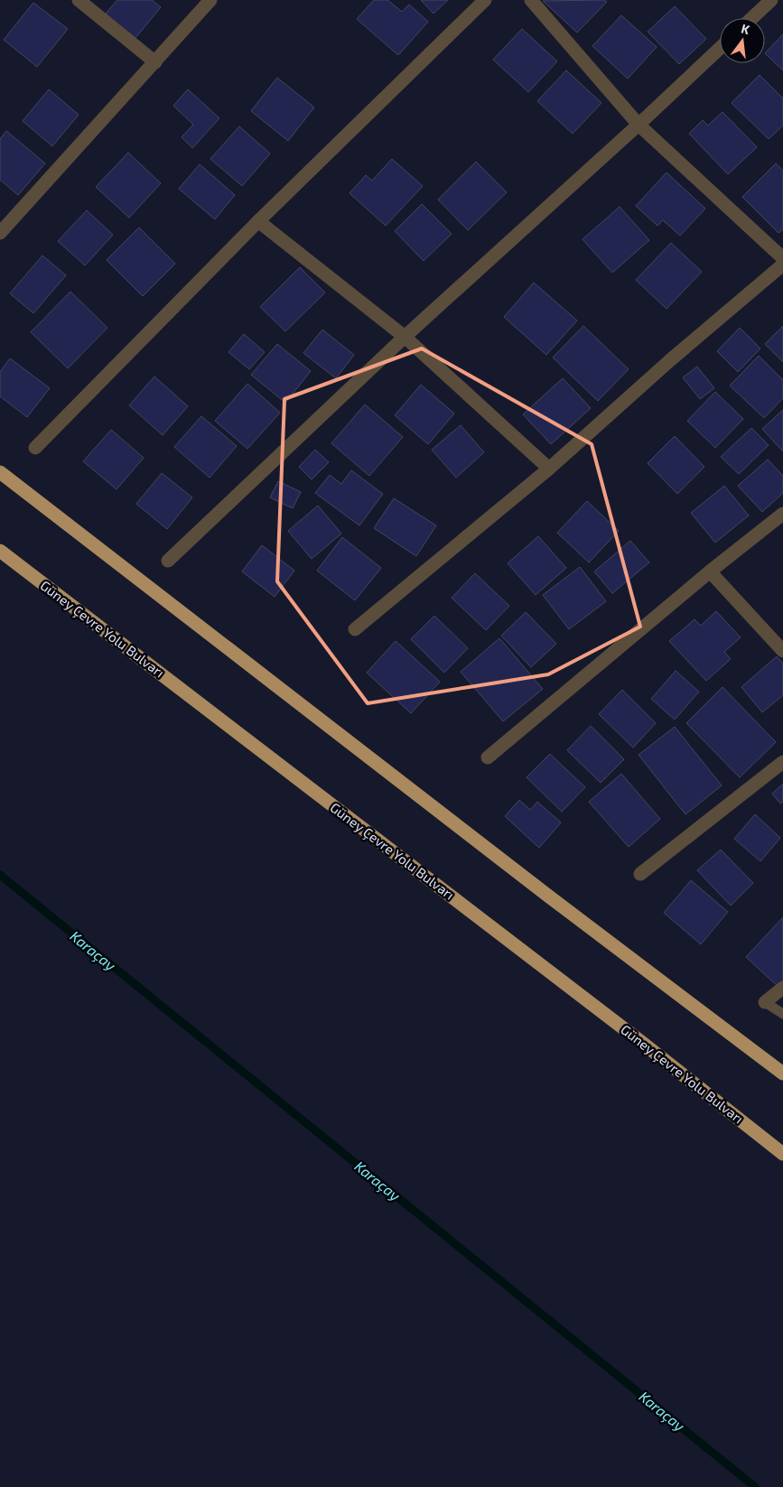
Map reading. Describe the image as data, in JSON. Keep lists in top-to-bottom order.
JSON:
{
  "streets": {
    "highway": ["Güney Çevre Yolu Bulvarı"]
  },
  "water": ["Karaçay"],
  "north": "top"
}
